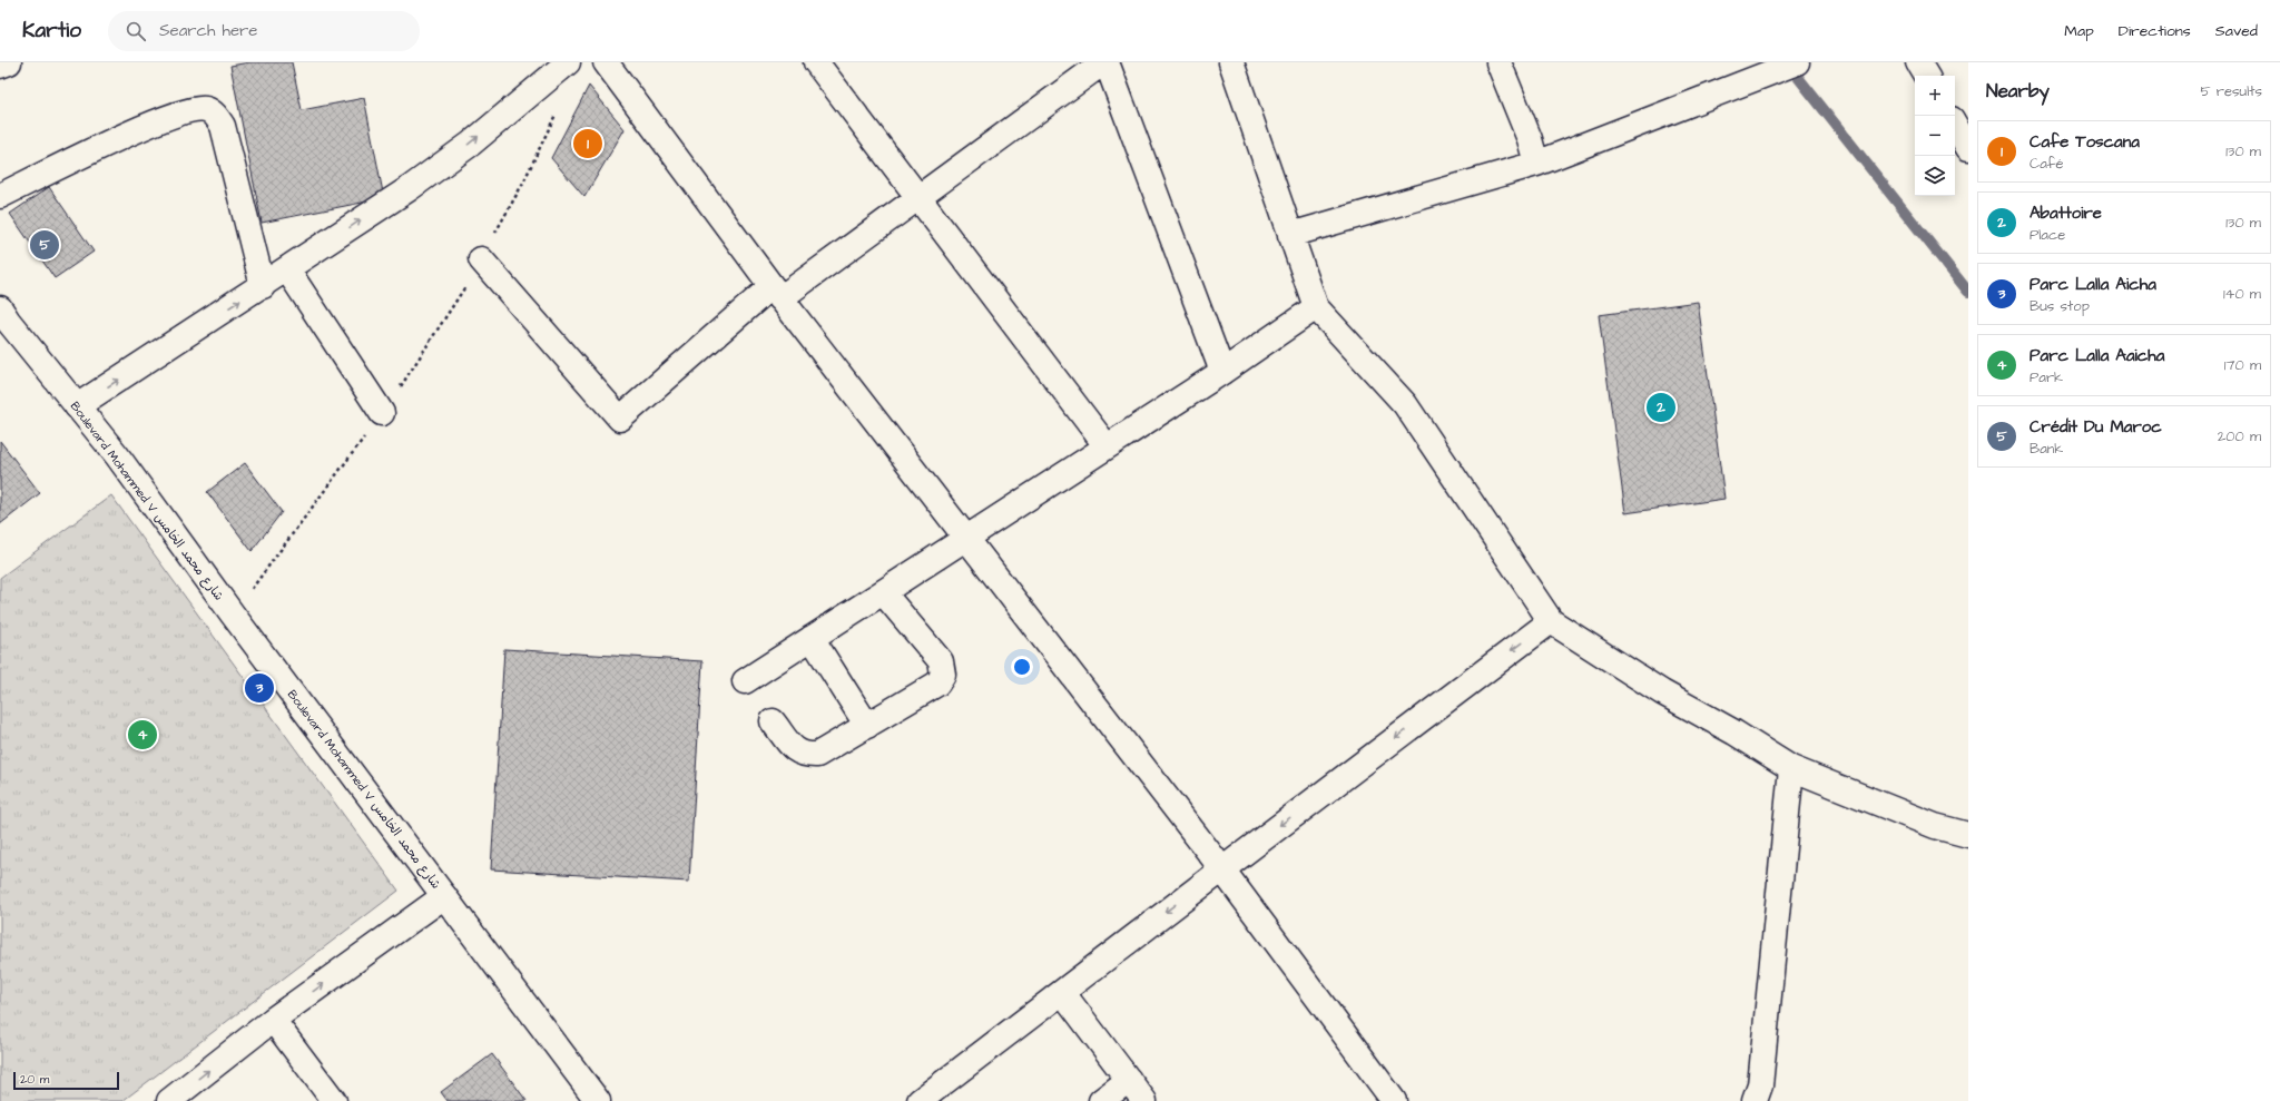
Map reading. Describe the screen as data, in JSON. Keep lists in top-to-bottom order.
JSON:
{
  "streets": {
    "street": ["Boulevard Mohammed V شارع محمد الخامس"]
  },
  "scale_bar": "20 m",
  "page": {
    "header": "Kartio",
    "search": "Search here",
    "nav": ["Map", "Directions", "Saved"],
    "heading": ["Nearby", "5 results"],
    "map_buttons": ["+", "−"],
    "list": [
      {
        "mark": "1",
        "name": "Cafe Toscana",
        "note": "Café",
        "value": "130 m"
      },
      {
        "mark": "2",
        "name": "Abattoire",
        "note": "Place",
        "value": "130 m"
      },
      {
        "mark": "3",
        "name": "Parc Lalla Aicha",
        "note": "Bus stop",
        "value": "140 m"
      },
      {
        "mark": "4",
        "name": "Parc Lalla Aaicha",
        "note": "Park",
        "value": "170 m"
      },
      {
        "mark": "5",
        "name": "Crédit Du Maroc",
        "note": "Bank",
        "value": "200 m"
      }
    ],
    "pins": [
      "1",
      "5",
      "2",
      "3",
      "4"
    ],
    "scale": "20 m"
  }
}
